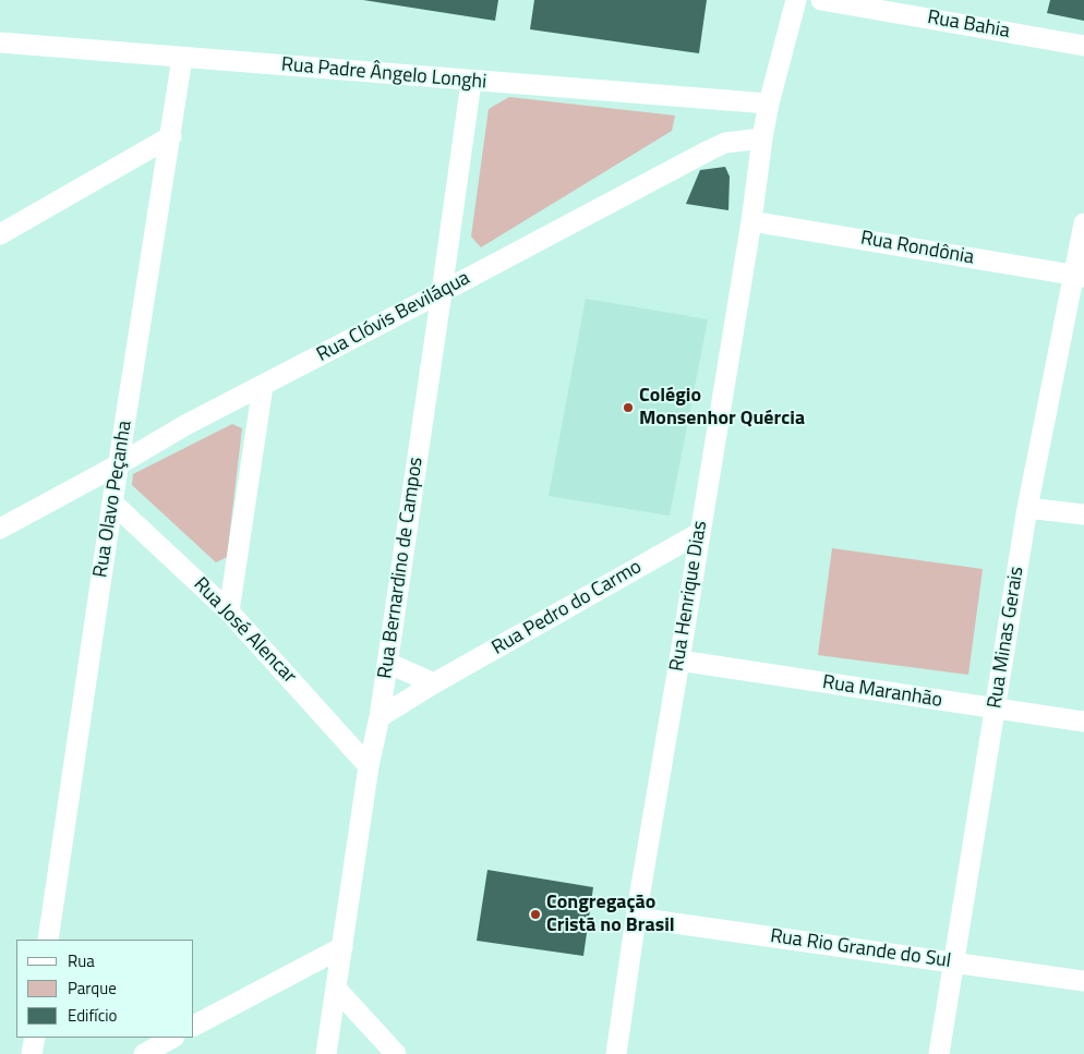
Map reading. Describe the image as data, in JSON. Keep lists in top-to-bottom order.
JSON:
{
  "streets": {
    "street": [
      "Rua Bahia",
      "Rua Padre Ângelo Longhi",
      "Rua Rondônia",
      "Rua Clóvis Beviláqua",
      "Rua Olavo Peçanha",
      "Rua Bernardino de Campos",
      "Rua Henrique Dias",
      "Rua Pedro do Carmo",
      "Rua José Alencar",
      "Rua Minas Gerais",
      "Rua Maranhão",
      "Rua Rio Grande do Sul"
    ]
  },
  "crossings": [
    ["Rua Padre Ângelo Longhi", "Rua Olavo Peçanha"],
    ["Rua Padre Ângelo Longhi", "Rua Bernardino de Campos"],
    ["Rua Rondônia", "Rua Henrique Dias"],
    ["Rua Rondônia", "Rua Minas Gerais"],
    ["Rua Clóvis Beviláqua", "Rua Olavo Peçanha"],
    ["Rua Clóvis Beviláqua", "Rua Bernardino de Campos"],
    ["Rua Clóvis Beviláqua", "Rua Henrique Dias"],
    ["Rua Olavo Peçanha", "Rua José Alencar"],
    ["Rua Bernardino de Campos", "Rua Pedro do Carmo"],
    ["Rua Bernardino de Campos", "Rua José Alencar"],
    ["Rua Henrique Dias", "Rua Pedro do Carmo"],
    ["Rua Henrique Dias", "Rua Maranhão"],
    ["Rua Henrique Dias", "Rua Rio Grande do Sul"],
    ["Rua Minas Gerais", "Rua Maranhão"],
    ["Rua Minas Gerais", "Rua Rio Grande do Sul"]
  ],
  "places": ["Colégio Monsenhor Quércia", "Congregação Cristã no Brasil"],
  "legend": ["Rua", "Parque", "Edifício"]
}
